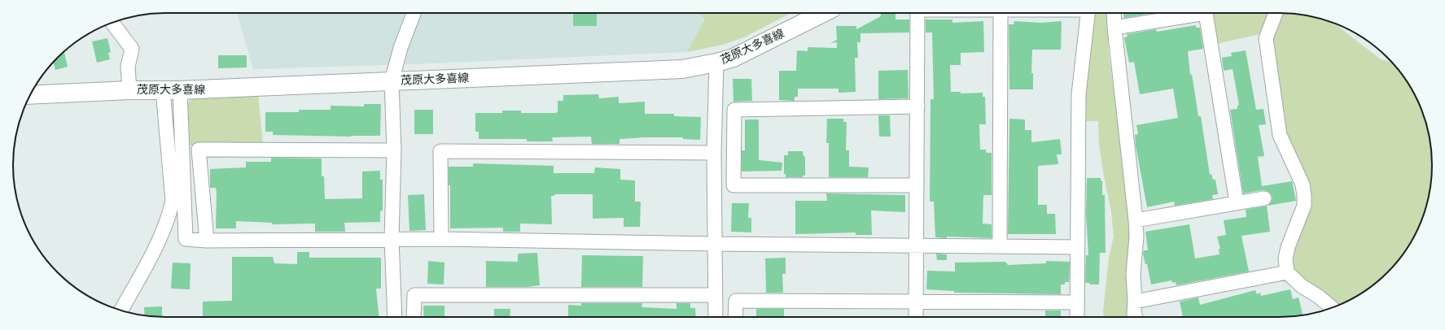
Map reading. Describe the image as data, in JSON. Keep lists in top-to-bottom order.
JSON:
{
  "streets": {
    "main road": ["茂原大多喜線"]
  }
}
